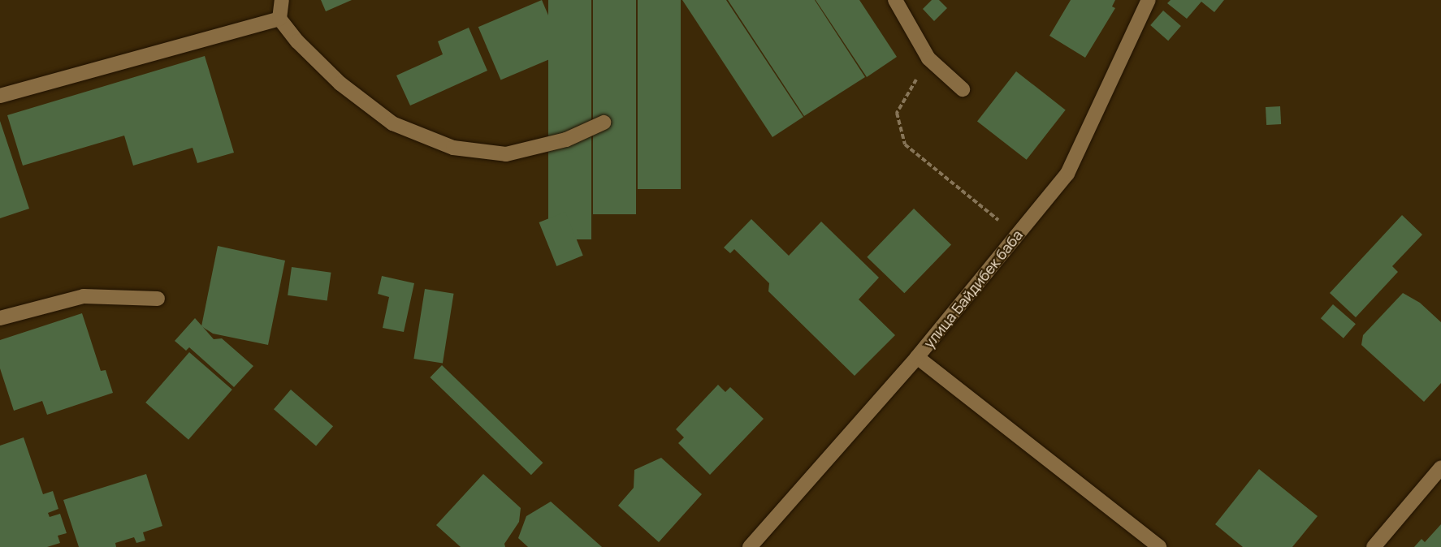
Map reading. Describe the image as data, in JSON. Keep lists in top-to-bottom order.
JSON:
{
  "streets": {
    "street": ["улица Байдибек баба"]
  }
}
